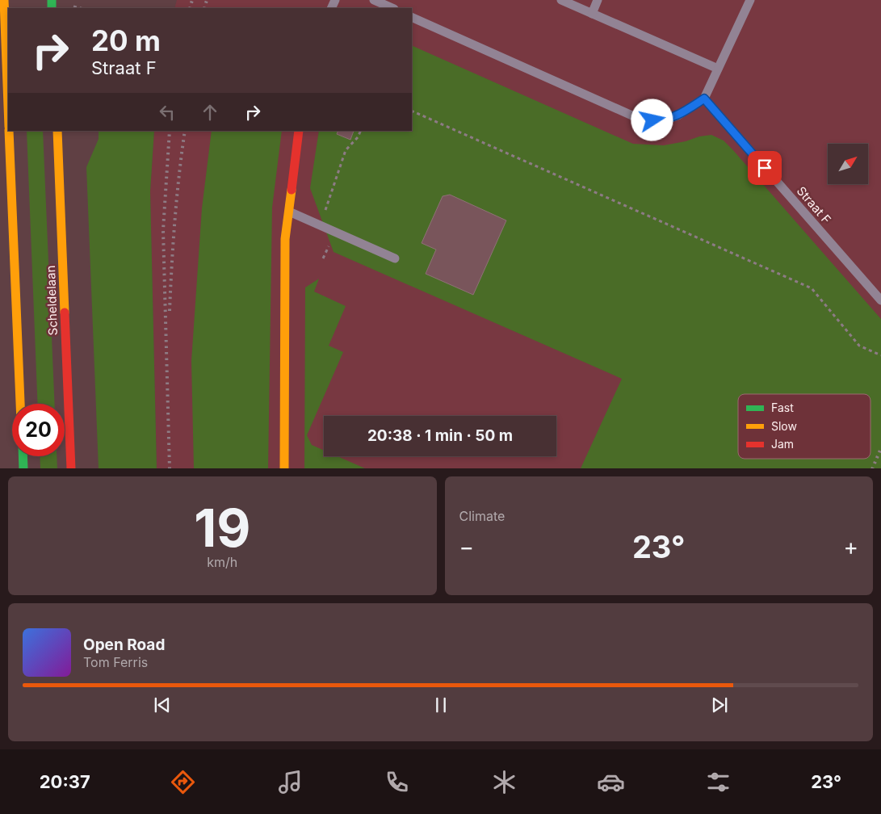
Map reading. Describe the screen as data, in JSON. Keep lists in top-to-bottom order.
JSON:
{
  "streets": {
    "main road": ["Scheldelaan"],
    "lane": ["Straat F"]
  },
  "legend": ["Fast", "Slow", "Jam"],
  "north": "top right",
  "page": {
    "turn": ["20 m", "Straat F"],
    "limit": "20",
    "trip": "20:38 · 1 min · 50 m",
    "tile": [
      ["19", "km/h"],
      "Climate"
    ],
    "heat": ["−", "23°", "+"],
    "song": ["Open Road", "Tom Ferris"],
    "tabs": ["20:37", "23°"]
  }
}
